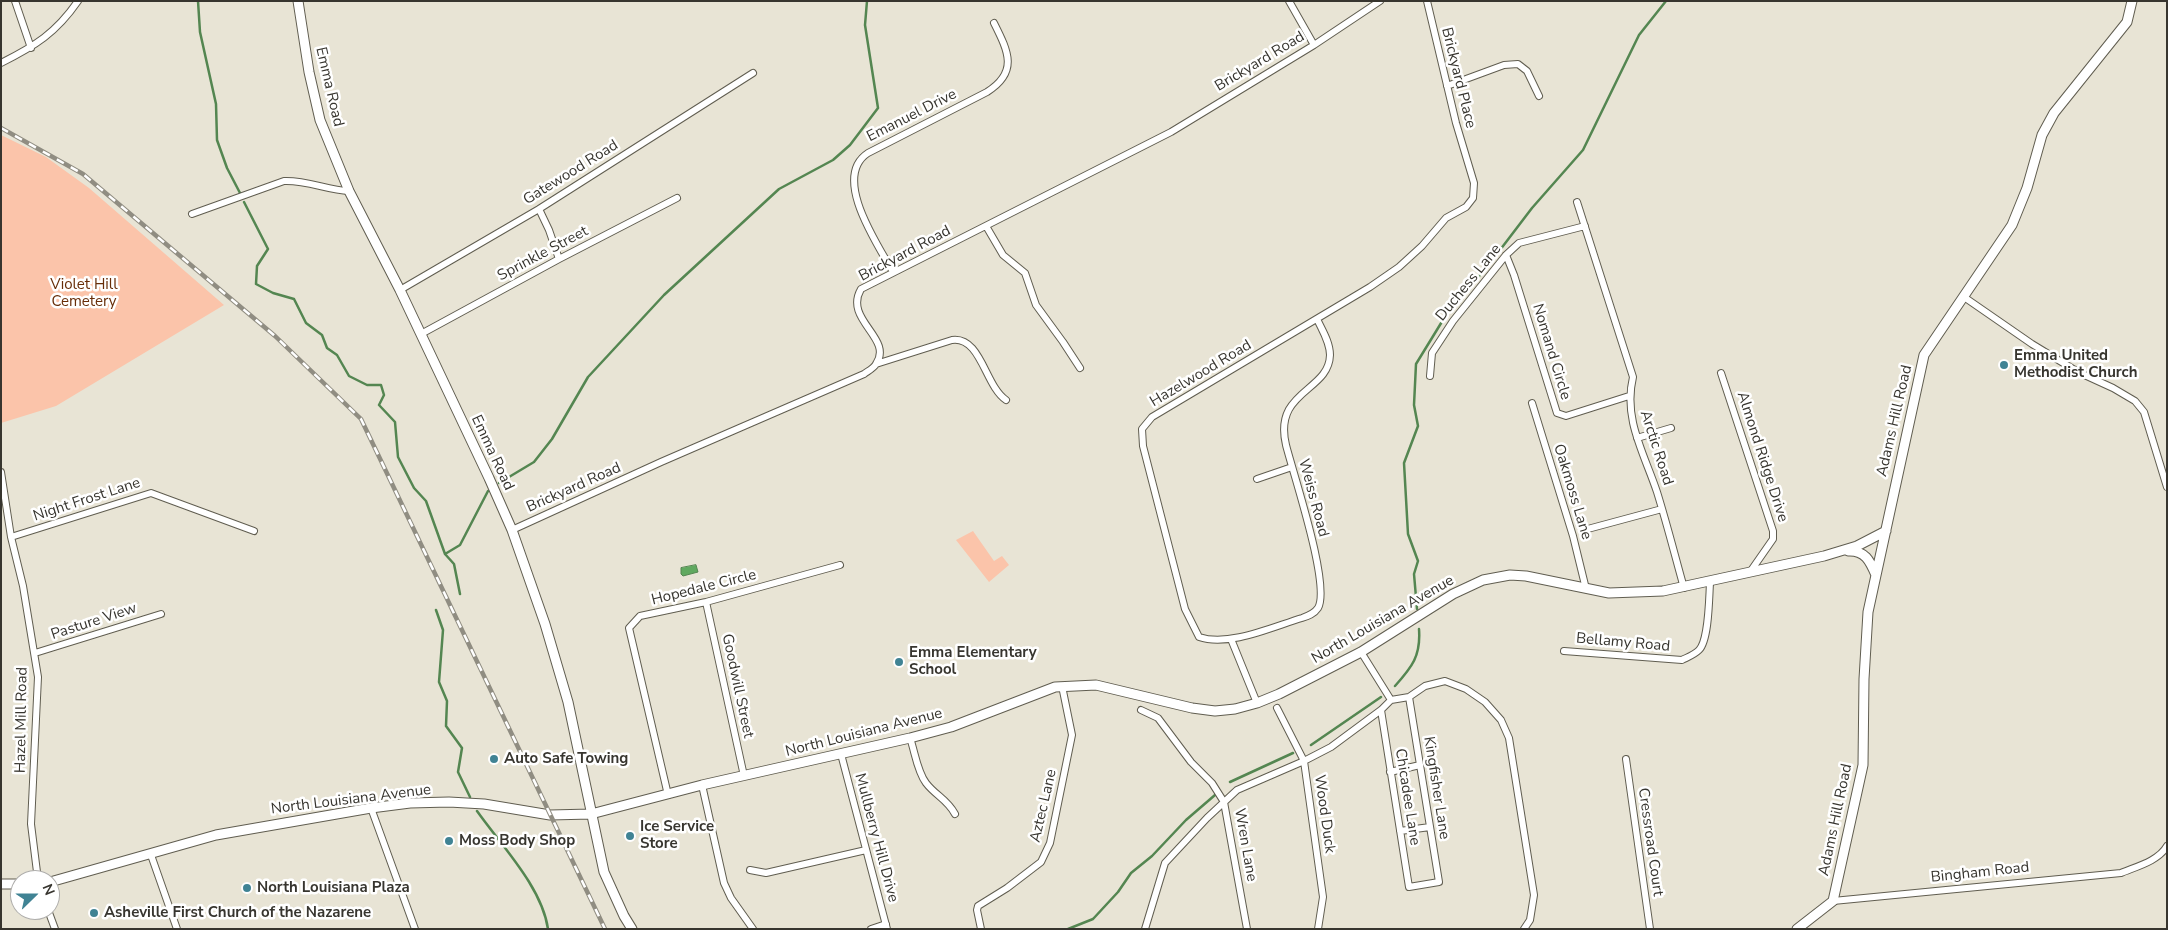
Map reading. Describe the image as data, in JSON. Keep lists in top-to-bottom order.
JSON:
{
  "streets": {
    "street": [
      "Brickyard Road",
      "Brickyard Place",
      "Emma Road",
      "Emanuel Drive",
      "Gatewood Road",
      "Sprinkle Street",
      "Duchess Lane",
      "Nomand Circle",
      "Hazelwood Road",
      "Adams Hill Road",
      "Arctic Road",
      "Almond Ridge Drive",
      "Oakmoss Lane",
      "Weiss Road",
      "Night Frost Lane",
      "Hopedale Circle",
      "North Louisiana Avenue",
      "Pasture View",
      "Bellamy Road",
      "Goodwill Street",
      "Hazel Mill Road",
      "Kingfisher Lane",
      "Chicadee Lane",
      "Aztec Lane",
      "Wood Duck",
      "Mullberry Hill Drive",
      "Cressroad Court",
      "Wren Lane",
      "Bingham Road"
    ]
  },
  "crossings": [
    ["Brickyard Road", "Emma Road"],
    ["Brickyard Road", "Emanuel Drive"],
    ["Brickyard Place", "Hazelwood Road"],
    ["Emma Road", "Gatewood Road"],
    ["Emma Road", "Sprinkle Street"],
    ["Emma Road", "North Louisiana Avenue"],
    ["Duchess Lane", "Nomand Circle"],
    ["Duchess Lane", "Arctic Road"],
    ["Nomand Circle", "Arctic Road"],
    ["Hazelwood Road", "Weiss Road"],
    ["Adams Hill Road", "North Louisiana Avenue"],
    ["Adams Hill Road", "Bingham Road"],
    ["Arctic Road", "North Louisiana Avenue"],
    ["Almond Ridge Drive", "North Louisiana Avenue"],
    ["Oakmoss Lane", "North Louisiana Avenue"],
    ["Night Frost Lane", "Hazel Mill Road"],
    ["Hopedale Circle", "North Louisiana Avenue"],
    ["Hopedale Circle", "Goodwill Street"],
    ["North Louisiana Avenue", "Bellamy Road"],
    ["North Louisiana Avenue", "Goodwill Street"],
    ["North Louisiana Avenue", "Aztec Lane"],
    ["North Louisiana Avenue", "Mullberry Hill Drive"],
    ["Pasture View", "Hazel Mill Road"],
    ["Kingfisher Lane", "Chicadee Lane"]
  ],
  "parks": ["Violet Hill Cemetery"],
  "places": [
    "Emma United Methodist Church",
    "Emma Elementary School",
    "Auto Safe Towing",
    "Ice Service Store",
    "Moss Body Shop",
    "North Louisiana Plaza",
    "Asheville First Church of the Nazarene"
  ],
  "north": "right"
}
